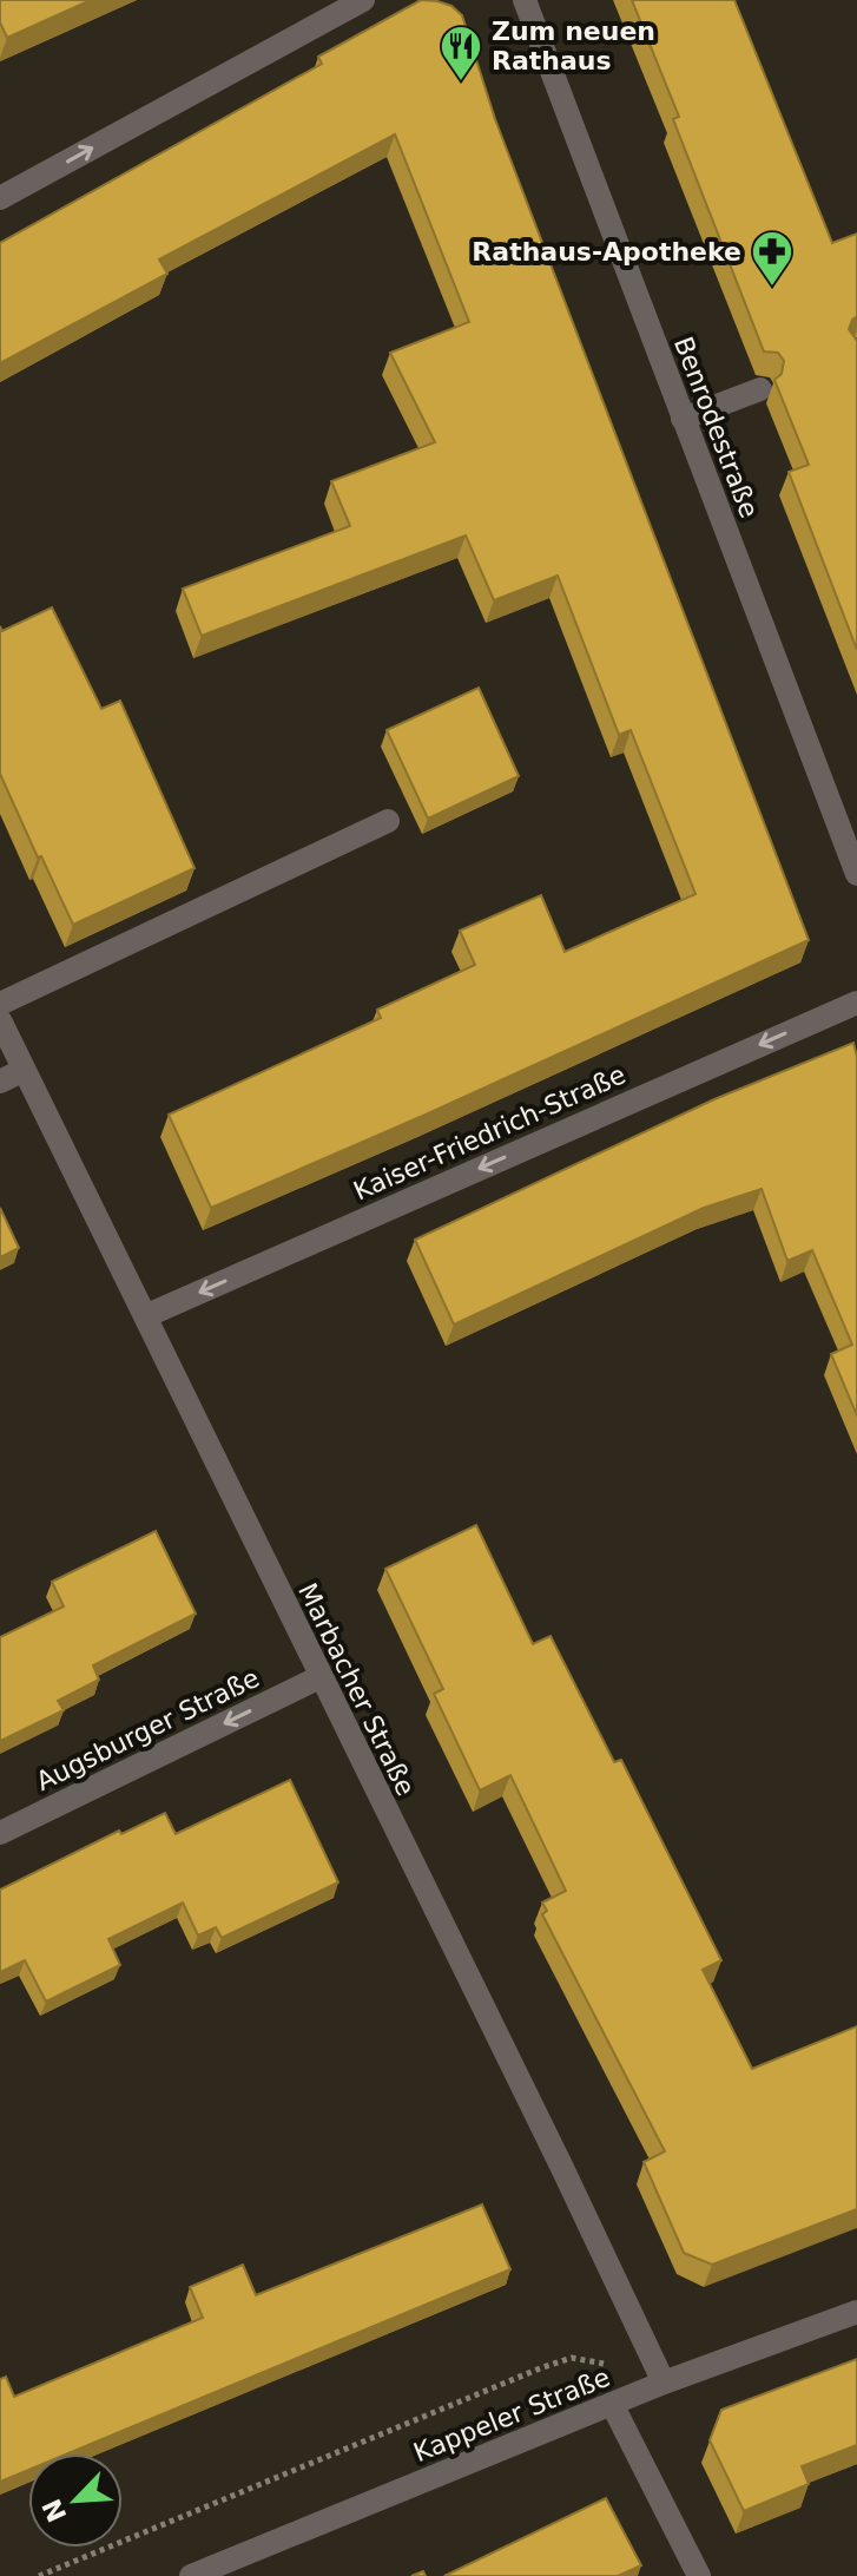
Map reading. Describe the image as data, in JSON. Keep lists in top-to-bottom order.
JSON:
{
  "streets": {
    "street": [
      "Benrodestraße",
      "Kaiser-Friedrich-Straße",
      "Marbacher Straße",
      "Augsburger Straße",
      "Kappeler Straße"
    ]
  },
  "crossings": [
    ["Kaiser-Friedrich-Straße", "Marbacher Straße"],
    ["Marbacher Straße", "Augsburger Straße"],
    ["Marbacher Straße", "Kappeler Straße"]
  ],
  "one_way": ["Kaiser-Friedrich-Straße", "Augsburger Straße"],
  "places": {
    "restaurant": ["Zum neuen Rathaus"],
    "pharmacy": ["Rathaus-Apotheke"]
  },
  "north": "bottom left"
}
